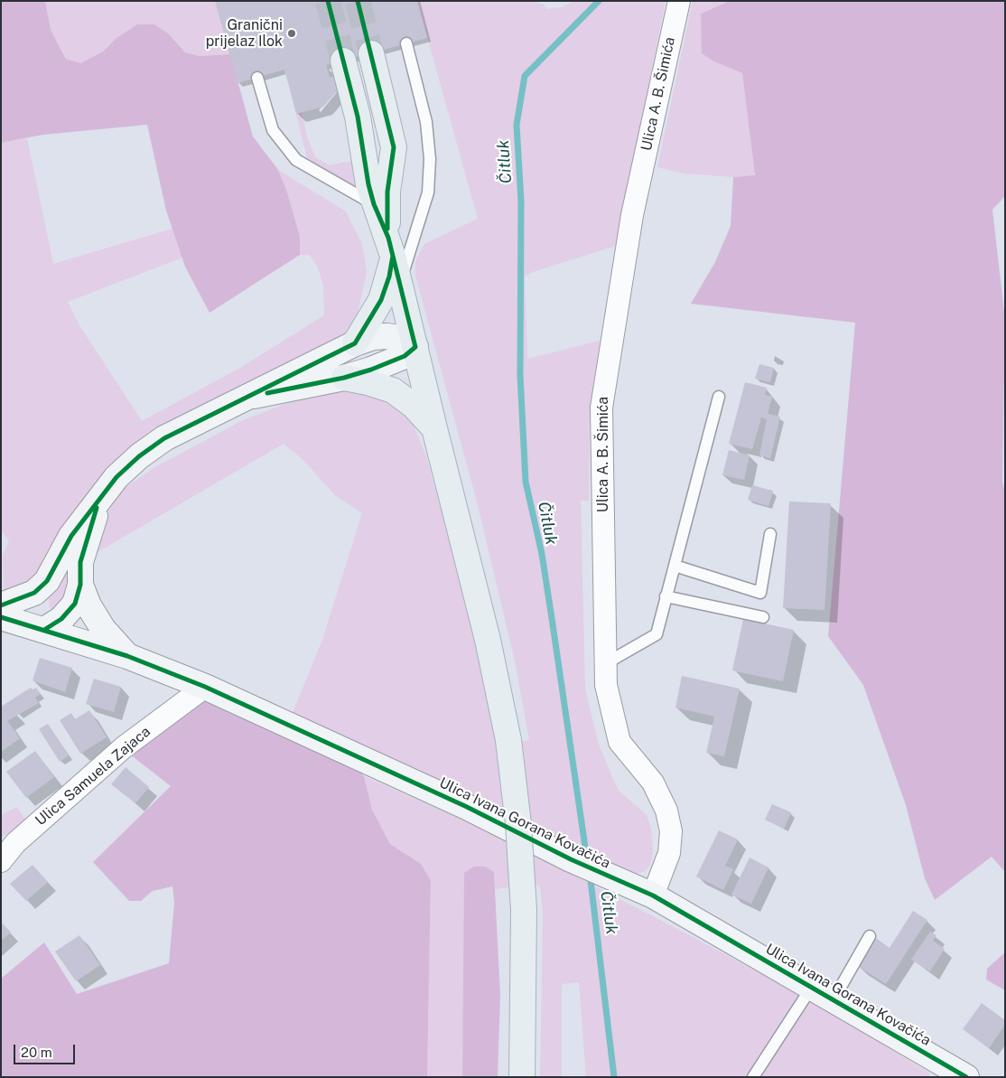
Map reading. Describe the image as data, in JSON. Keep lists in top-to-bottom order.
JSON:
{
  "streets": {
    "main road": ["Ulica Ivana Gorana Kovačića"],
    "street": ["Ulica A. B. Šimića", "Ulica Samuela Zajaca"]
  },
  "crossings": [
    ["Ulica A. B. Šimića", "Ulica Ivana Gorana Kovačića"],
    ["Ulica Samuela Zajaca", "Ulica Ivana Gorana Kovačića"]
  ],
  "water": ["Čitluk"],
  "places": ["Granični prijelaz Ilok"],
  "scale_bar": "20 m"
}
